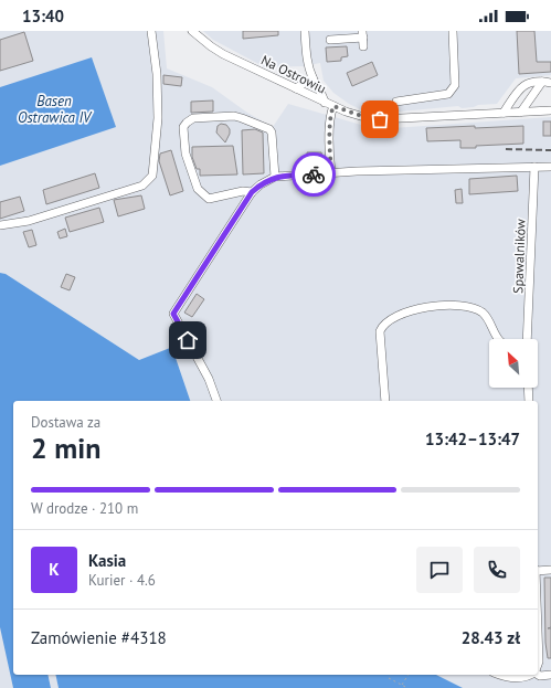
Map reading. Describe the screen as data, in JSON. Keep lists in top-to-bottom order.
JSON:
{
  "streets": {
    "street": ["Na Ostrowiu", "Spawalników"]
  },
  "water": ["Basen Ostrawica IV"],
  "north": "top left",
  "page": {
    "status": "13:40",
    "heading": ["2 min", "Dostawa za", "13:42–13:47"],
    "panel": [
      "Kasia",
      "Kurier · 4.6",
      "Zamówienie #4318",
      "28.43 zł"
    ],
    "bar": "W drodze · 210 m",
    "round": "K"
  }
}
